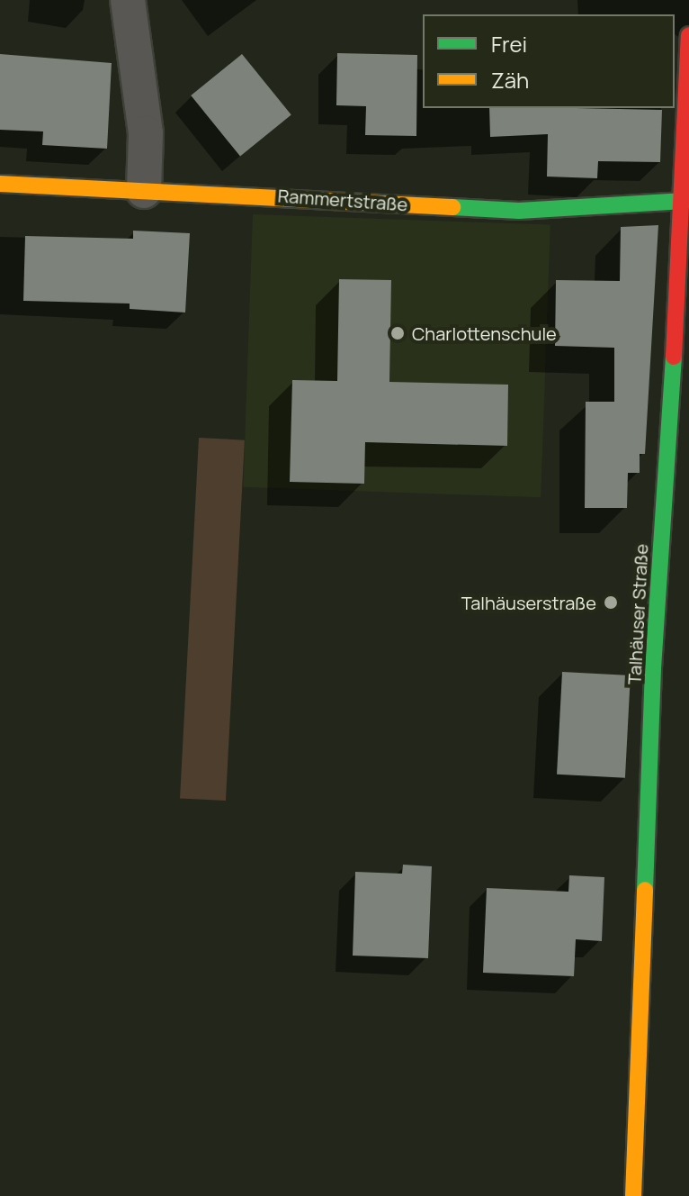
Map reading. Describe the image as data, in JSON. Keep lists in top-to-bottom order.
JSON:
{
  "streets": {
    "street": ["Rammertstraße", "Talhäuser Straße"]
  },
  "crossings": [
    ["Rammertstraße", "Talhäuser Straße"]
  ],
  "places": ["Charlottenschule", "Talhäuserstraße"],
  "legend": ["Frei", "Zäh"]
}
